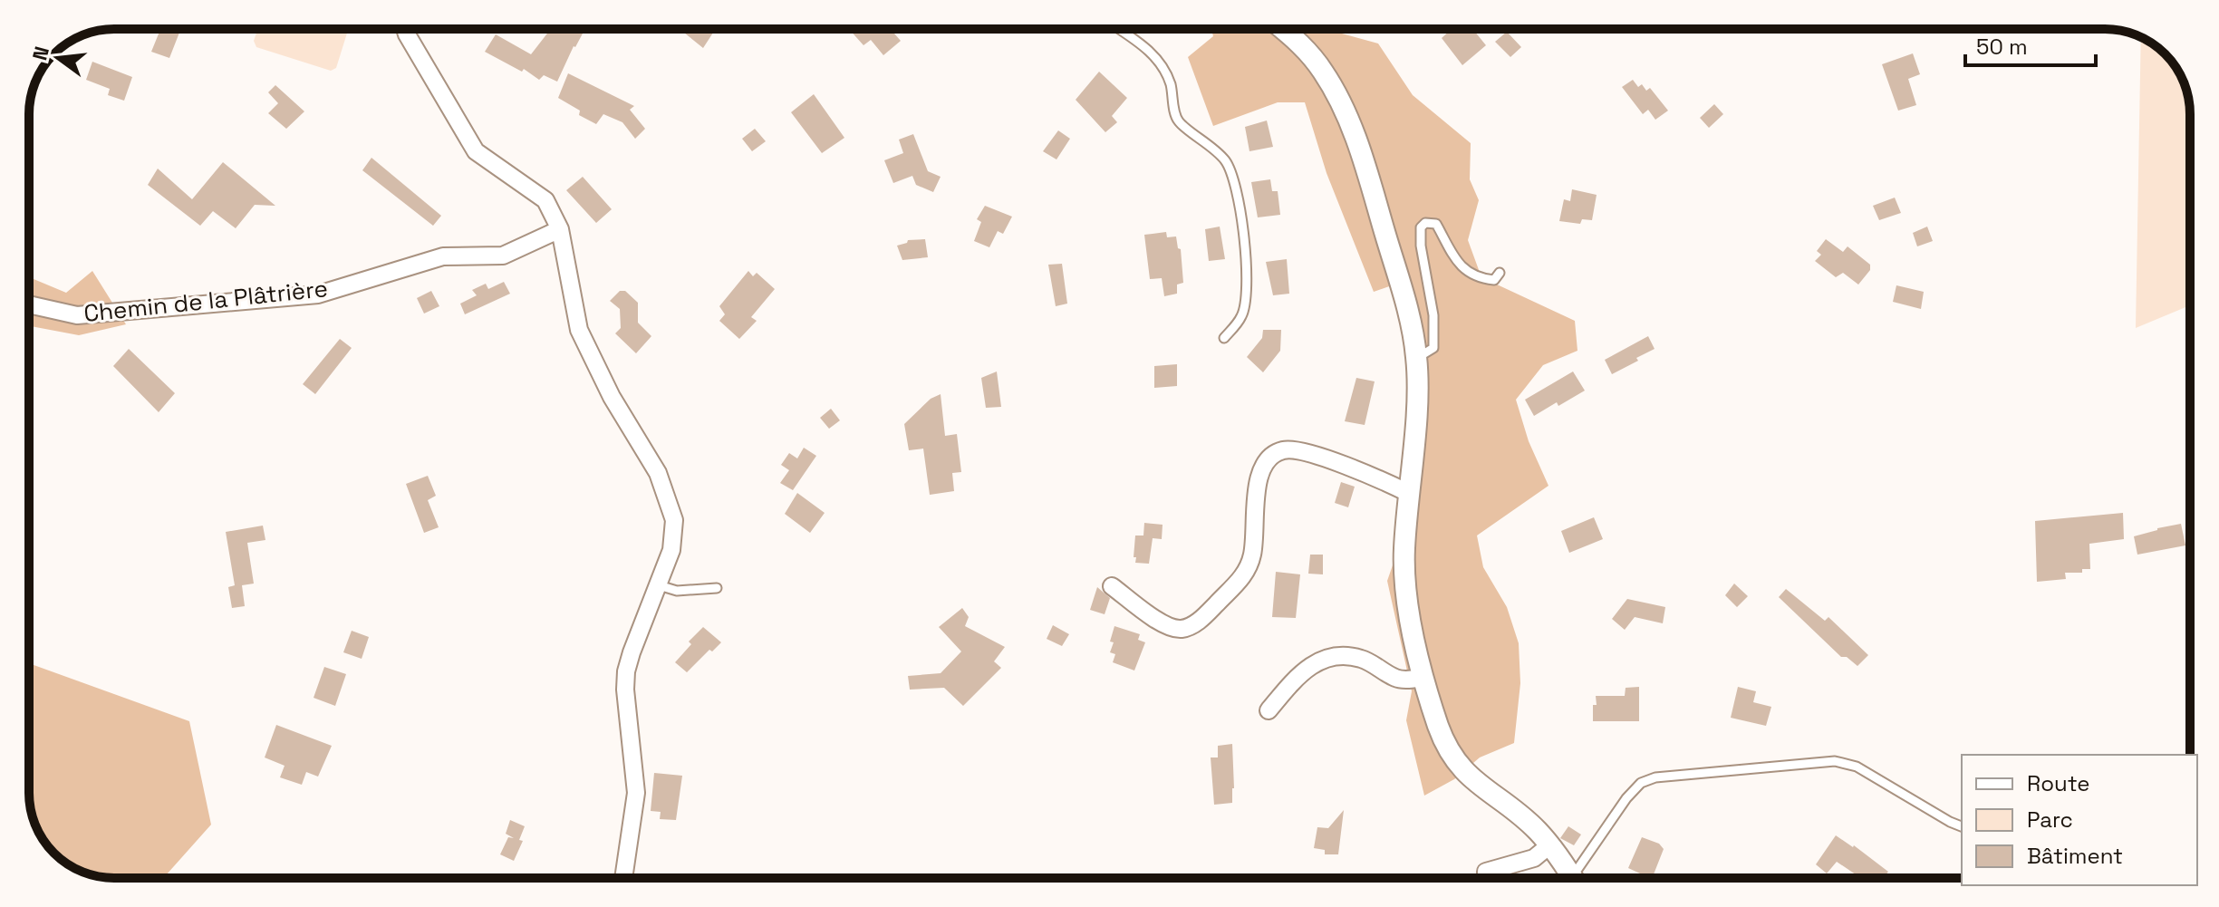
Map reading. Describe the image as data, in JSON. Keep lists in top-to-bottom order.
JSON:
{
  "streets": {
    "street": ["Chemin de la Plâtrière"]
  },
  "legend": ["Route", "Parc", "Bâtiment"],
  "scale_bar": "50 m",
  "north": "left"
}
